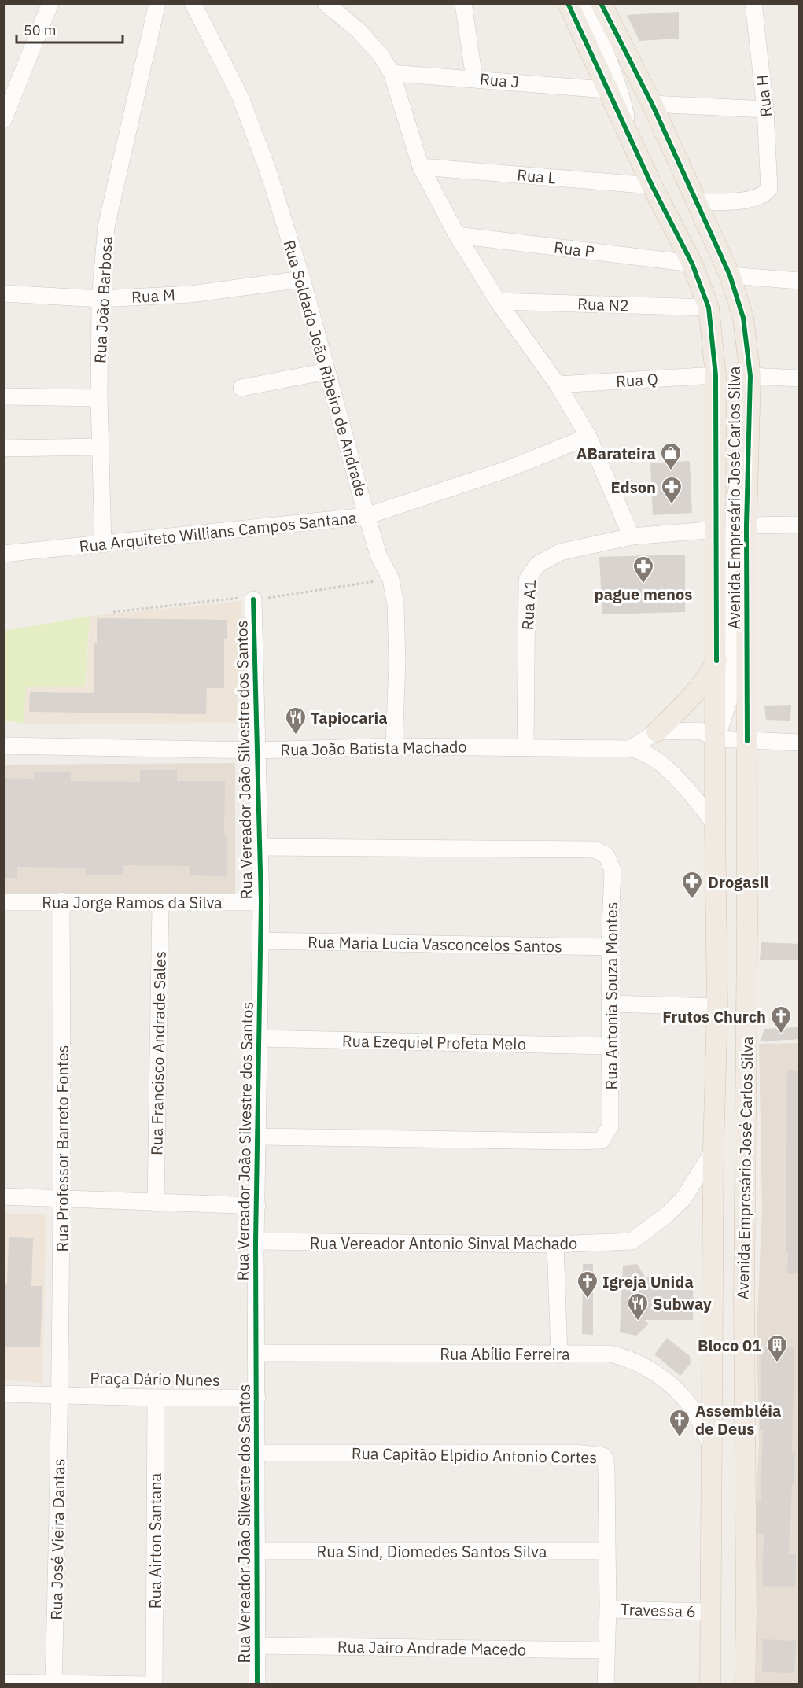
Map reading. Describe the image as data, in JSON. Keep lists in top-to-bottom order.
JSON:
{
  "streets": {
    "main road": ["Avenida Empresário José Carlos Silva"],
    "street": [
      "Rua J",
      "Rua H",
      "Rua L",
      "Rua P",
      "Rua M",
      "Rua João Barbosa",
      "Rua N2",
      "Rua Soldado João Ribeiro de Andrade",
      "Rua Q",
      "Rua Arquiteto Willians Campos Santana",
      "Rua A1",
      "Rua João Batista Machado",
      "Rua Vereador João Silvestre dos Santos",
      "Rua Jorge Ramos da Silva",
      "Rua Maria Lucia Vasconcelos Santos",
      "Rua Antonia Souza Montes",
      "Rua Ezequiel Profeta Melo",
      "Rua Francisco Andrade Sales",
      "Rua Professor Barreto Fontes",
      "Rua Vereador Antonio Sinval Machado",
      "Rua Abílio Ferreira",
      "Rua Capitão Elpidio Antonio Cortes",
      "Rua José Vieira Dantas",
      "Rua Airton Santana",
      "Rua Sind, Diomedes Santos Silva",
      "Travessa 6",
      "Rua Jairo Andrade Macedo"
    ]
  },
  "crossings": [
    ["Rua J", "Avenida Empresário José Carlos Silva"],
    ["Rua H", "Avenida Empresário José Carlos Silva"],
    ["Rua L", "Avenida Empresário José Carlos Silva"],
    ["Rua P", "Avenida Empresário José Carlos Silva"],
    ["Rua M", "Rua João Barbosa"],
    ["Rua M", "Rua Soldado João Ribeiro de Andrade"],
    ["Rua João Barbosa", "Rua Arquiteto Willians Campos Santana"],
    ["Rua N2", "Avenida Empresário José Carlos Silva"],
    ["Rua Soldado João Ribeiro de Andrade", "Rua Arquiteto Willians Campos Santana"],
    ["Rua Soldado João Ribeiro de Andrade", "Rua João Batista Machado"],
    ["Rua Q", "Avenida Empresário José Carlos Silva"],
    ["Avenida Empresário José Carlos Silva", "Rua Vereador Antonio Sinval Machado"],
    ["Avenida Empresário José Carlos Silva", "Rua Abílio Ferreira"],
    ["Avenida Empresário José Carlos Silva", "Travessa 6"],
    ["Rua A1", "Rua João Batista Machado"],
    ["Rua João Batista Machado", "Rua Vereador João Silvestre dos Santos"],
    ["Rua Vereador João Silvestre dos Santos", "Rua Jorge Ramos da Silva"],
    ["Rua Vereador João Silvestre dos Santos", "Rua Maria Lucia Vasconcelos Santos"],
    ["Rua Vereador João Silvestre dos Santos", "Rua Antonia Souza Montes"],
    ["Rua Vereador João Silvestre dos Santos", "Rua Ezequiel Profeta Melo"],
    ["Rua Vereador João Silvestre dos Santos", "Rua Vereador Antonio Sinval Machado"],
    ["Rua Vereador João Silvestre dos Santos", "Rua Abílio Ferreira"],
    ["Rua Vereador João Silvestre dos Santos", "Rua Capitão Elpidio Antonio Cortes"],
    ["Rua Vereador João Silvestre dos Santos", "Rua Sind, Diomedes Santos Silva"],
    ["Rua Vereador João Silvestre dos Santos", "Rua Jairo Andrade Macedo"],
    ["Rua Jorge Ramos da Silva", "Rua Francisco Andrade Sales"],
    ["Rua Jorge Ramos da Silva", "Rua Professor Barreto Fontes"],
    ["Rua Maria Lucia Vasconcelos Santos", "Rua Antonia Souza Montes"],
    ["Rua Antonia Souza Montes", "Rua Ezequiel Profeta Melo"],
    ["Rua Professor Barreto Fontes", "Rua José Vieira Dantas"],
    ["Rua Capitão Elpidio Antonio Cortes", "Rua Sind, Diomedes Santos Silva"],
    ["Rua Capitão Elpidio Antonio Cortes", "Travessa 6"],
    ["Rua Capitão Elpidio Antonio Cortes", "Rua Jairo Andrade Macedo"]
  ],
  "places": {
    "shop": ["ABarateira"],
    "pharmacy": ["Edson", "pague menos", "Drogasil"],
    "restaurant": ["Tapiocaria", "Subway"],
    "church": ["Frutos Church", "Igreja Unida", "Assembléia de Deus"],
    "building": ["Bloco 01"]
  },
  "scale_bar": "50 m"
}
